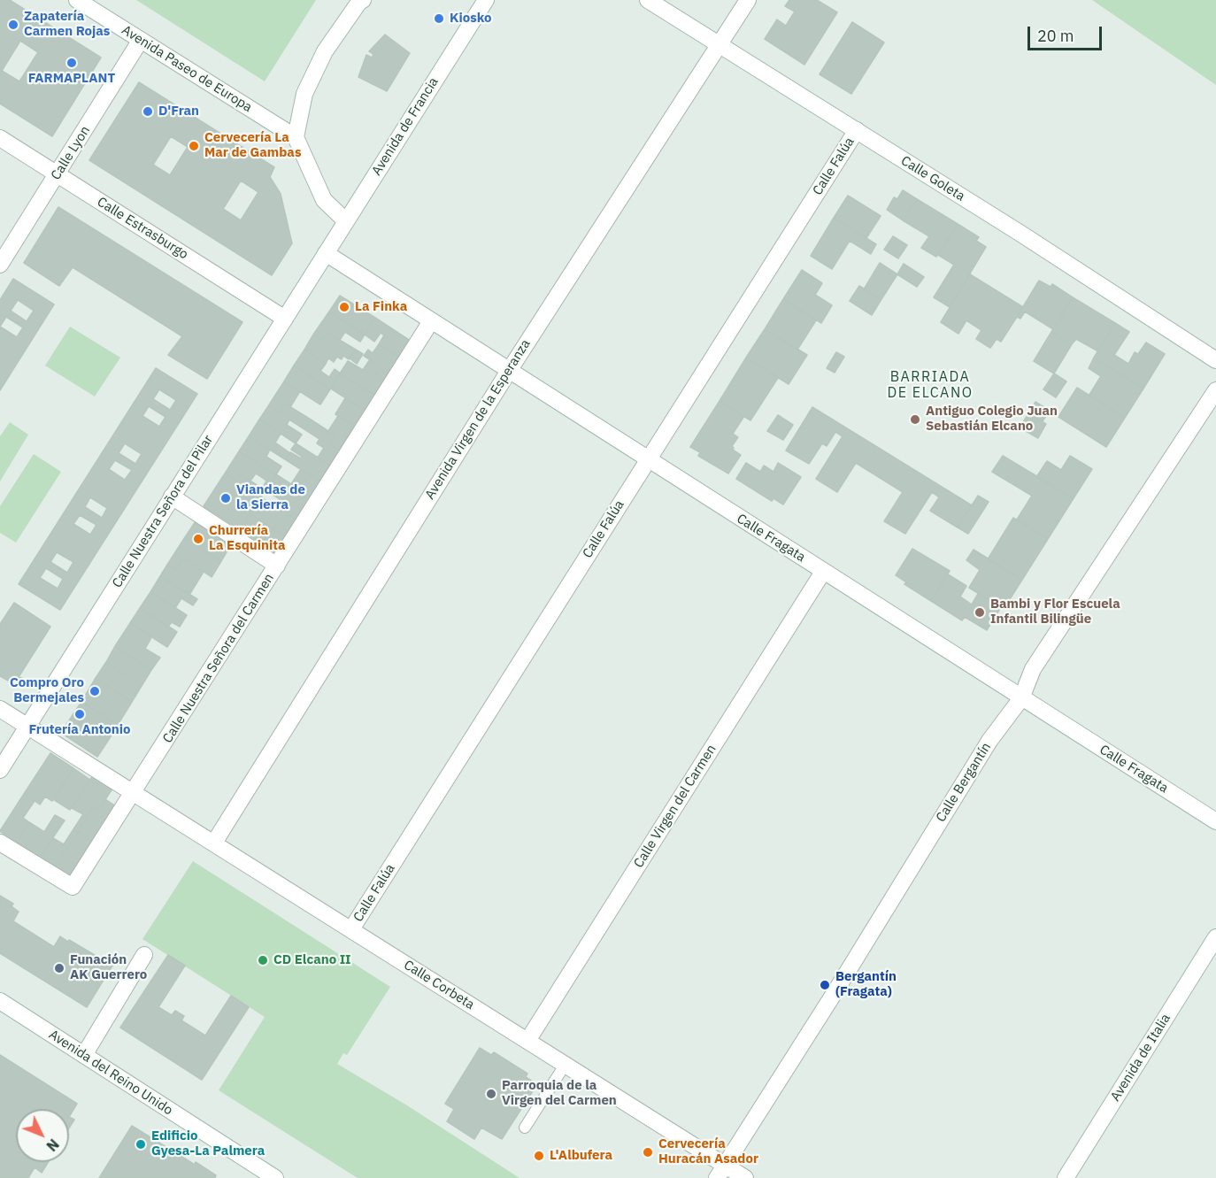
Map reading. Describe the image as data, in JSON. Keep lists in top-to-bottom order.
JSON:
{
  "streets": {
    "street": [
      "Avenida Paseo de Europa",
      "Avenida de Francia",
      "Calle Lyon",
      "Calle Falúa",
      "Calle Goleta",
      "Calle Estrasburgo",
      "Avenida Virgen de la Esperanza",
      "Calle Nuestra Señora del Pilar",
      "Calle Fragata",
      "Calle Nuestra Señora del Carmen",
      "Calle Bergantín",
      "Calle Virgen del Carmen",
      "Calle Corbeta",
      "Avenida de Italia",
      "Avenida del Reino Unido"
    ]
  },
  "crossings": [
    ["Avenida Paseo de Europa", "Calle Lyon"],
    ["Avenida de Francia", "Calle Nuestra Señora del Pilar"],
    ["Avenida de Francia", "Calle Fragata"],
    ["Calle Lyon", "Calle Estrasburgo"],
    ["Calle Falúa", "Calle Goleta"],
    ["Calle Falúa", "Calle Fragata"],
    ["Calle Falúa", "Calle Corbeta"],
    ["Calle Goleta", "Avenida Virgen de la Esperanza"],
    ["Calle Estrasburgo", "Calle Nuestra Señora del Pilar"],
    ["Avenida Virgen de la Esperanza", "Calle Fragata"],
    ["Avenida Virgen de la Esperanza", "Calle Corbeta"],
    ["Calle Nuestra Señora del Pilar", "Calle Fragata"],
    ["Calle Nuestra Señora del Pilar", "Calle Corbeta"],
    ["Calle Fragata", "Calle Nuestra Señora del Carmen"],
    ["Calle Fragata", "Calle Bergantín"],
    ["Calle Fragata", "Calle Virgen del Carmen"],
    ["Calle Nuestra Señora del Carmen", "Calle Corbeta"],
    ["Calle Bergantín", "Calle Corbeta"],
    ["Calle Virgen del Carmen", "Calle Corbeta"]
  ],
  "districts": ["BARRIADA DE ELCANO"],
  "places": [
    "Kiosko",
    "Zapatería Carmen Rojas",
    "FARMAPLANT",
    "D'Fran",
    "Cervecería La Mar de Gambas",
    "La Finka",
    "Antiguo Colegio Juan Sebastián Elcano",
    "Viandas de la Sierra",
    "Churrería La Esquinita",
    "Bambi y Flor Escuela Infantil Bilingüe",
    "Compro Oro Bermejales",
    "Frutería Antonio",
    "CD Elcano II",
    "Funación AK Guerrero",
    "Bergantín (Fragata)",
    "Parroquia de la Virgen del Carmen",
    "Edificio Gyesa-La Palmera",
    "Cervecería Huracán Asador",
    "L'Albufera"
  ],
  "scale_bar": "20 m",
  "north": "bottom right"
}
